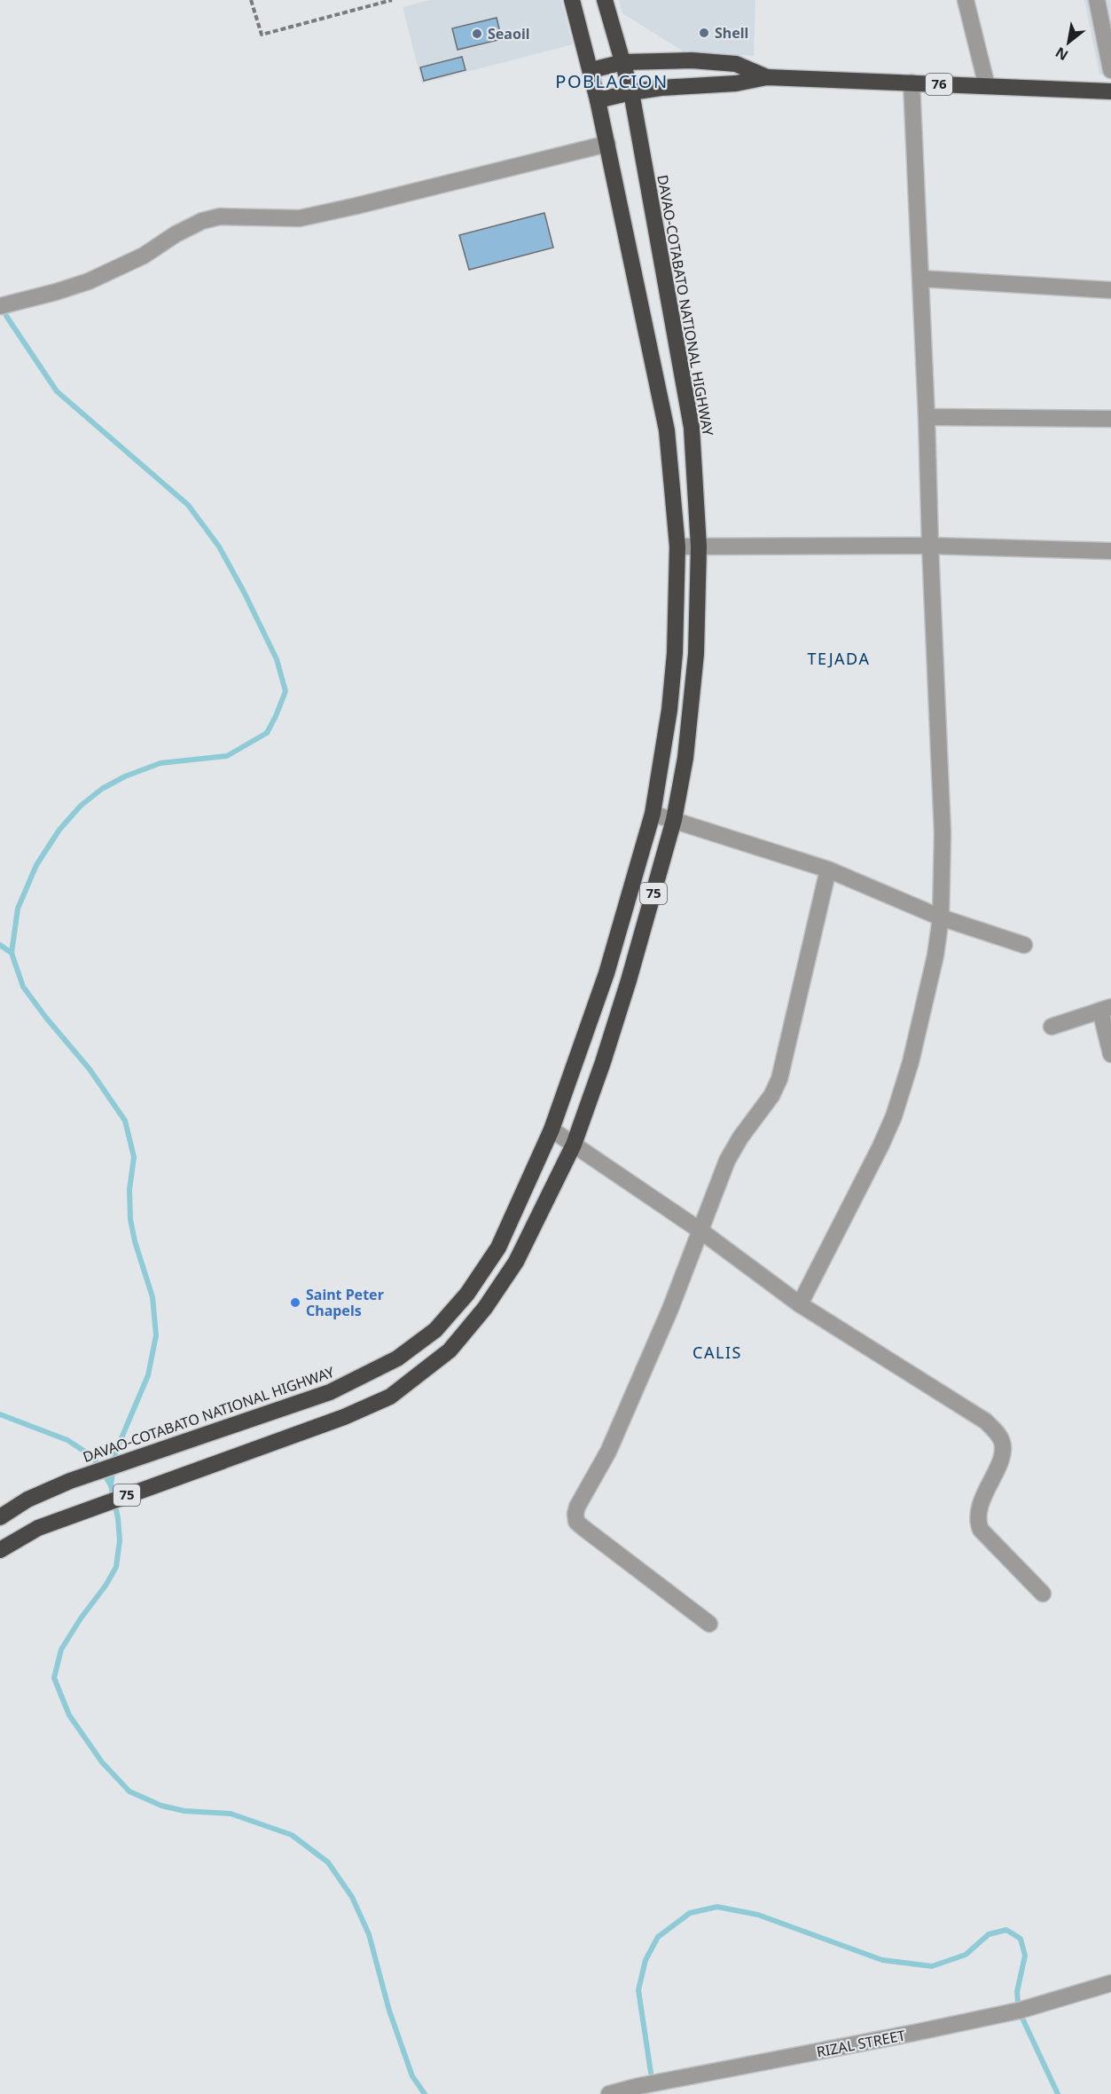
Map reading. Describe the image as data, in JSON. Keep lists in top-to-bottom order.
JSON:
{
  "streets": {
    "highway": ["76", "DAVAO-COTABATO NATIONAL HIGHWAY", "75"],
    "street": ["RIZAL STREET"]
  },
  "crossings": [
    ["76", "DAVAO-COTABATO NATIONAL HIGHWAY"]
  ],
  "districts": ["POBLACION", "TEJADA", "CALIS"],
  "places": ["Shell", "Seaoil", "Saint Peter Chapels"],
  "north": "bottom left"
}
